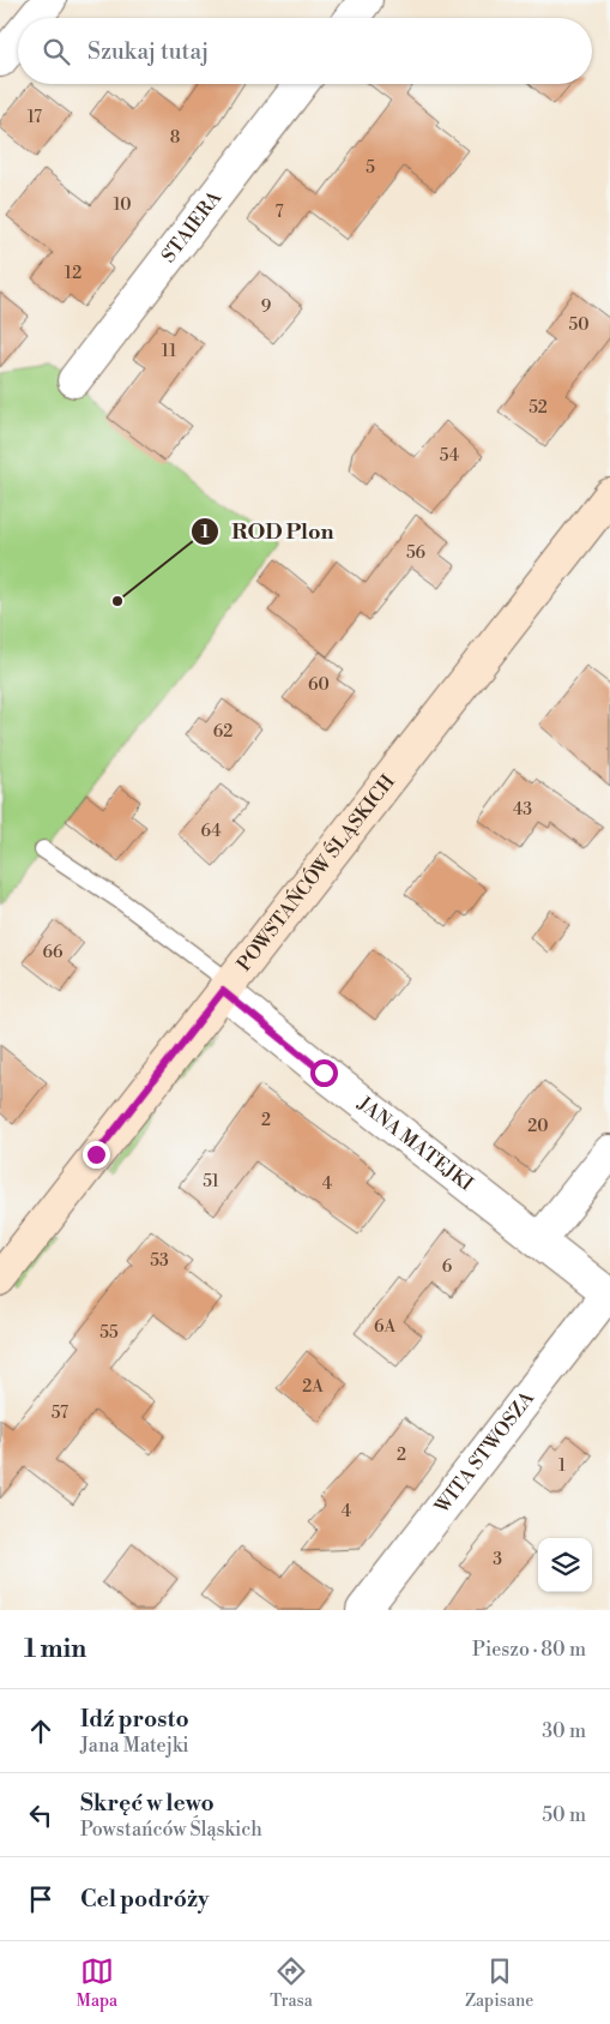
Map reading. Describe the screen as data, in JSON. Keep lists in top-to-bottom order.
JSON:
{
  "streets": {
    "street": [
      "STAIERA",
      "POWSTAŃCÓW ŚLĄSKICH",
      "JANA MATEJKI",
      "WITA STWOSZA"
    ]
  },
  "crossings": [
    ["POWSTAŃCÓW ŚLĄSKICH", "JANA MATEJKI"],
    ["JANA MATEJKI", "WITA STWOSZA"]
  ],
  "places": ["ROD Plon"],
  "house_numbers": [
    "17",
    "8",
    "5",
    "10",
    "7",
    "12",
    "9",
    "50",
    "11",
    "52",
    "54",
    "56",
    "60",
    "62",
    "43",
    "64",
    "66",
    "2",
    "20",
    "51",
    "4",
    "53",
    "6",
    "6A",
    "55",
    "2A",
    "57",
    "2",
    "1",
    "4",
    "3"
  ],
  "page": {
    "search": "Szukaj tutaj",
    "heading": ["1 min", "Pieszo · 80 m"],
    "list": [
      ["Idź prosto", "Jana Matejki", "30 m"],
      ["Skręć w lewo", "Powstańców Śląskich", "50 m"],
      "Cel podróży"
    ],
    "nav": ["Mapa", "Trasa", "Zapisane"]
  }
}
